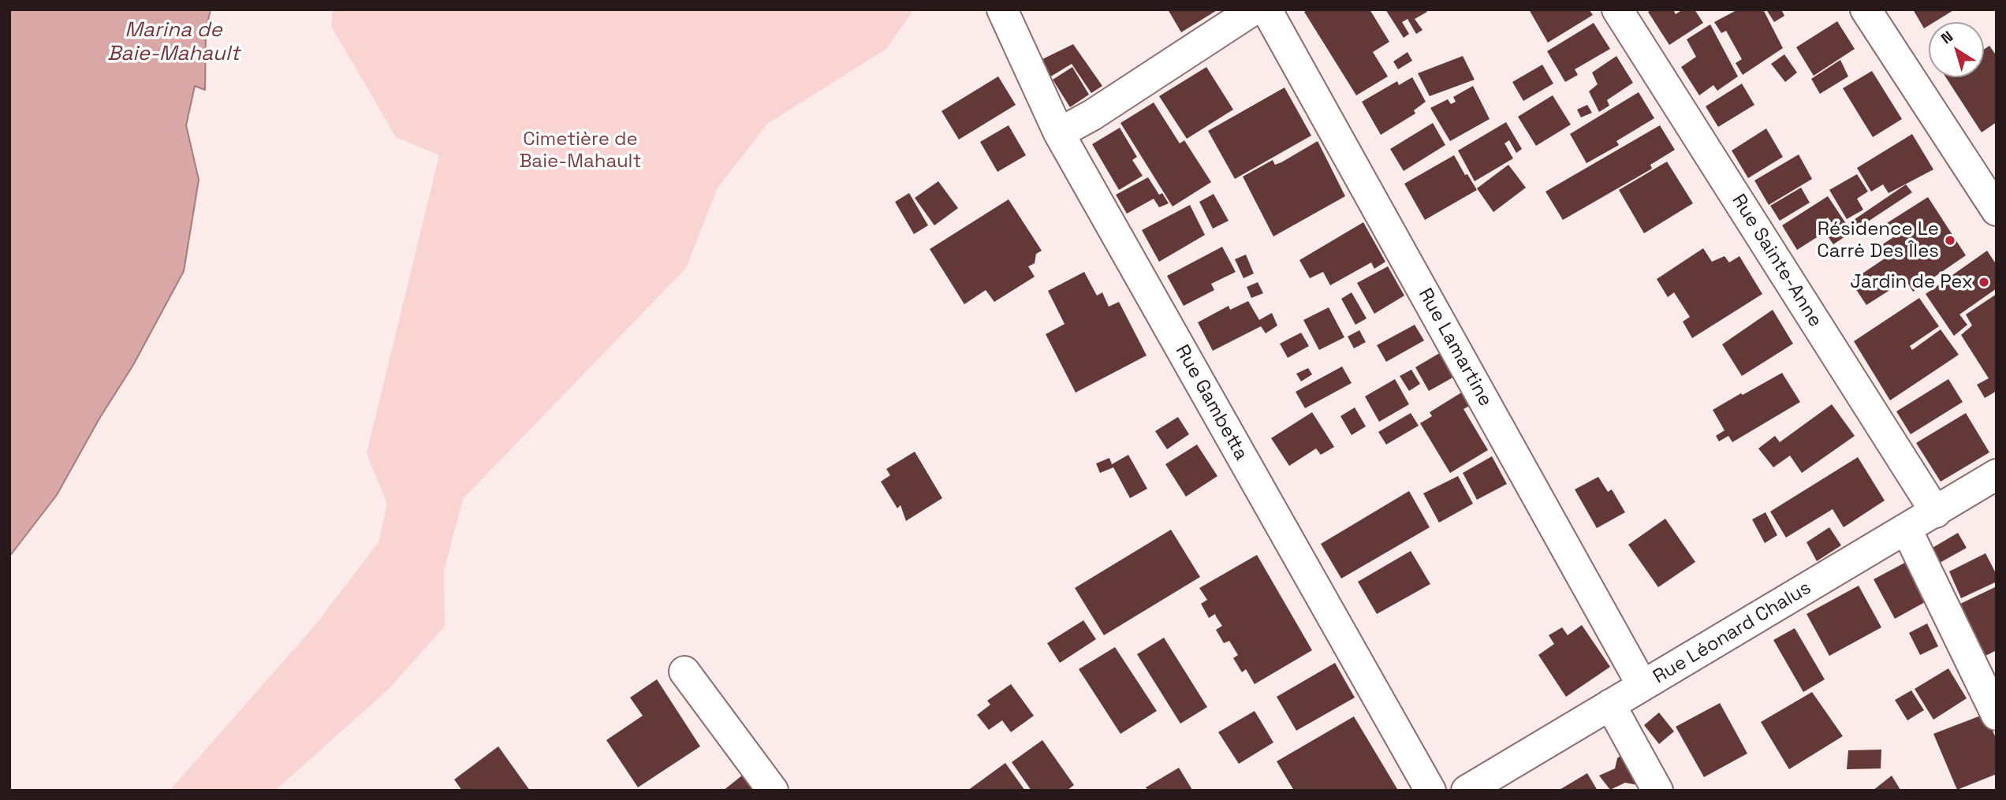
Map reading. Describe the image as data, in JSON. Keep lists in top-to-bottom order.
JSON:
{
  "streets": {
    "street": [
      "Rue Sainte-Anne",
      "Rue Lamartine",
      "Rue Gambetta",
      "Rue Léonard Chalus"
    ]
  },
  "crossings": [
    ["Rue Sainte-Anne", "Rue Léonard Chalus"],
    ["Rue Lamartine", "Rue Léonard Chalus"]
  ],
  "water": ["Marina de Baie-Mahault"],
  "parks": ["Cimetière de Baie-Mahault"],
  "places": ["Résidence Le Carrė Des Îles", "Jardin de Pex"],
  "north": "top left"
}
